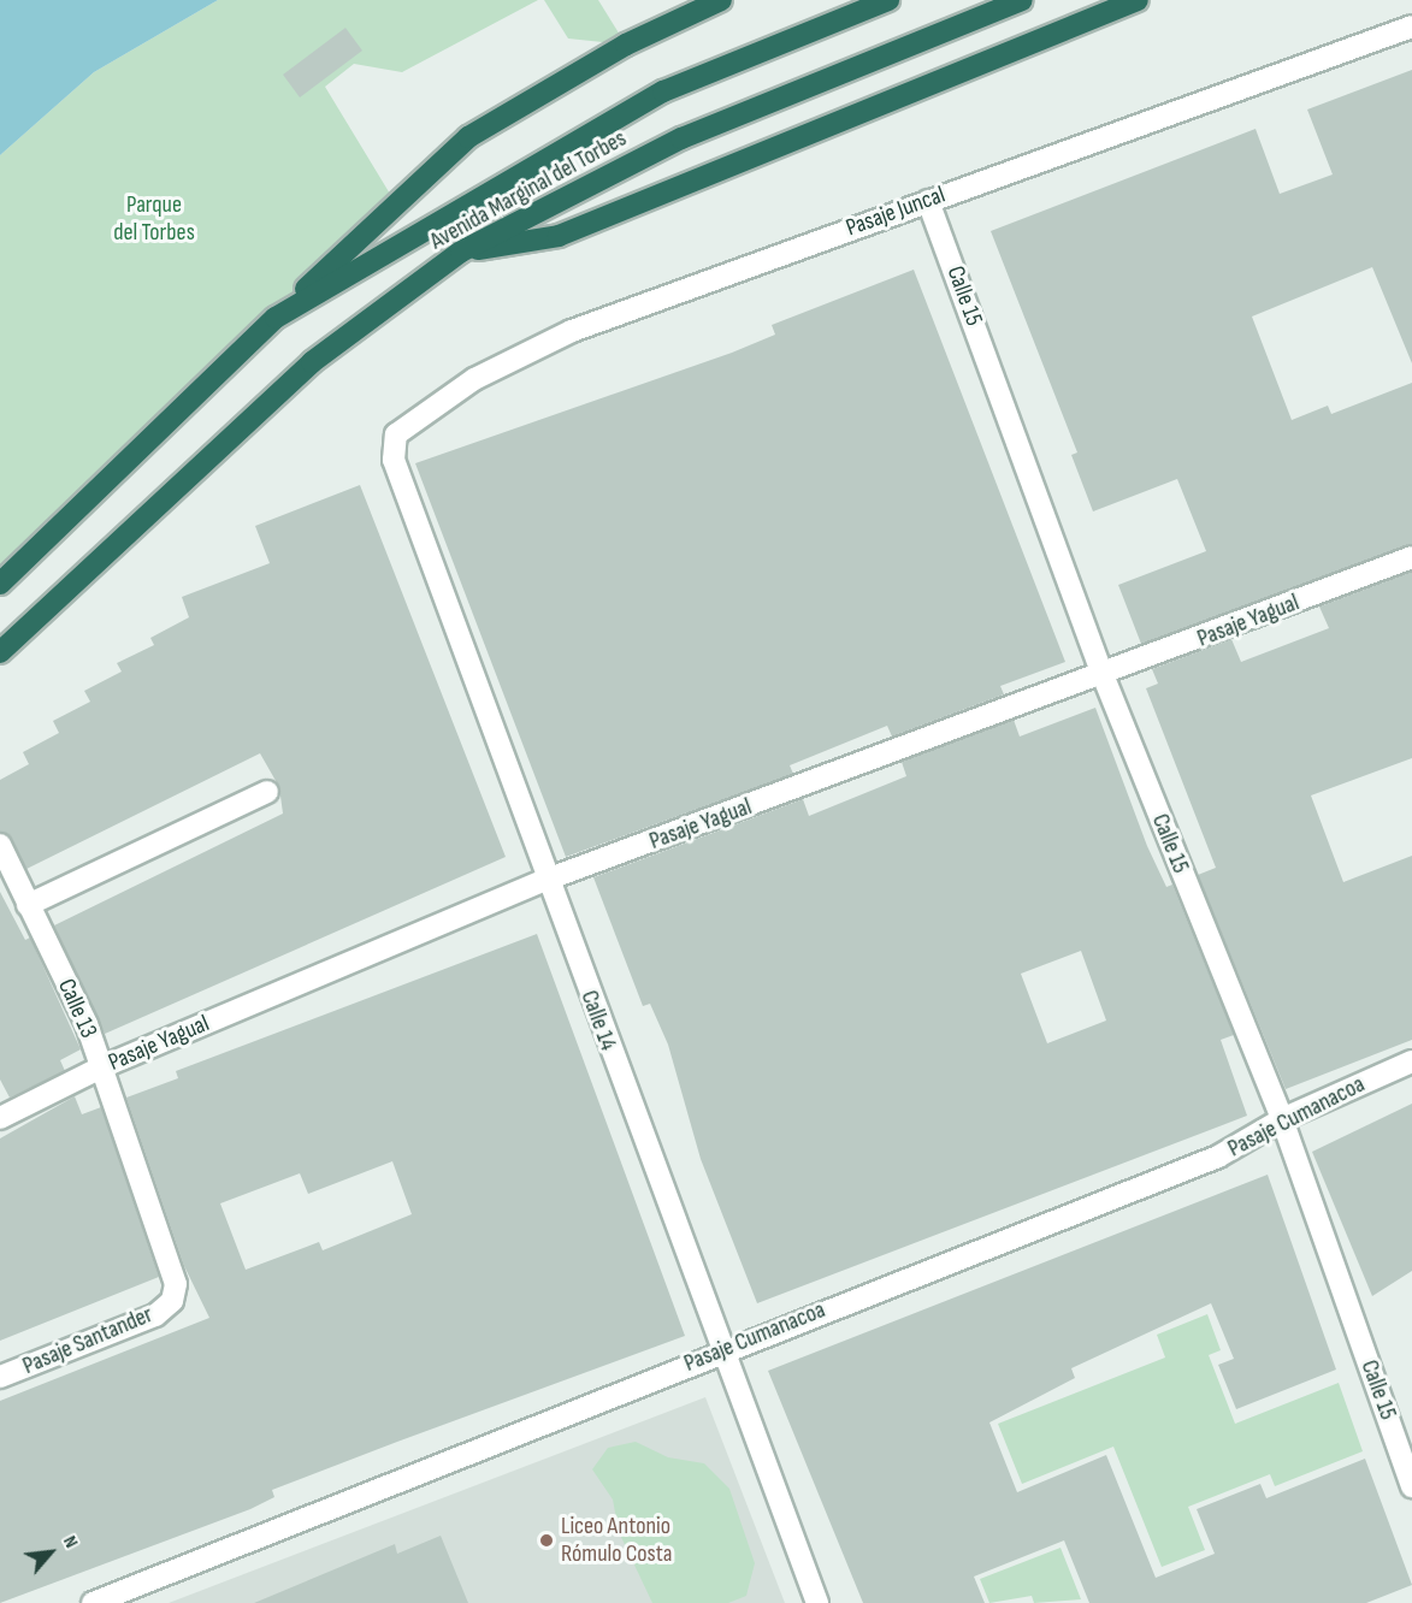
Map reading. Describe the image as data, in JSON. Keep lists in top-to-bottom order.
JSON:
{
  "streets": {
    "highway": ["Avenida Marginal del Torbes"],
    "street": [
      "Pasaje Juncal",
      "Calle 15",
      "Pasaje Yagual",
      "Calle 13",
      "Calle 14",
      "Pasaje Cumanacoa",
      "Pasaje Santander"
    ]
  },
  "crossings": [
    ["Pasaje Juncal", "Calle 15"],
    ["Pasaje Juncal", "Calle 14"],
    ["Calle 15", "Pasaje Yagual"],
    ["Calle 15", "Pasaje Cumanacoa"],
    ["Pasaje Yagual", "Calle 13"],
    ["Pasaje Yagual", "Calle 14"],
    ["Calle 13", "Pasaje Santander"],
    ["Calle 14", "Pasaje Cumanacoa"]
  ],
  "parks": ["Parque del Torbes"],
  "places": ["Liceo Antonio Rómulo Costa"],
  "north": "top right"
}
